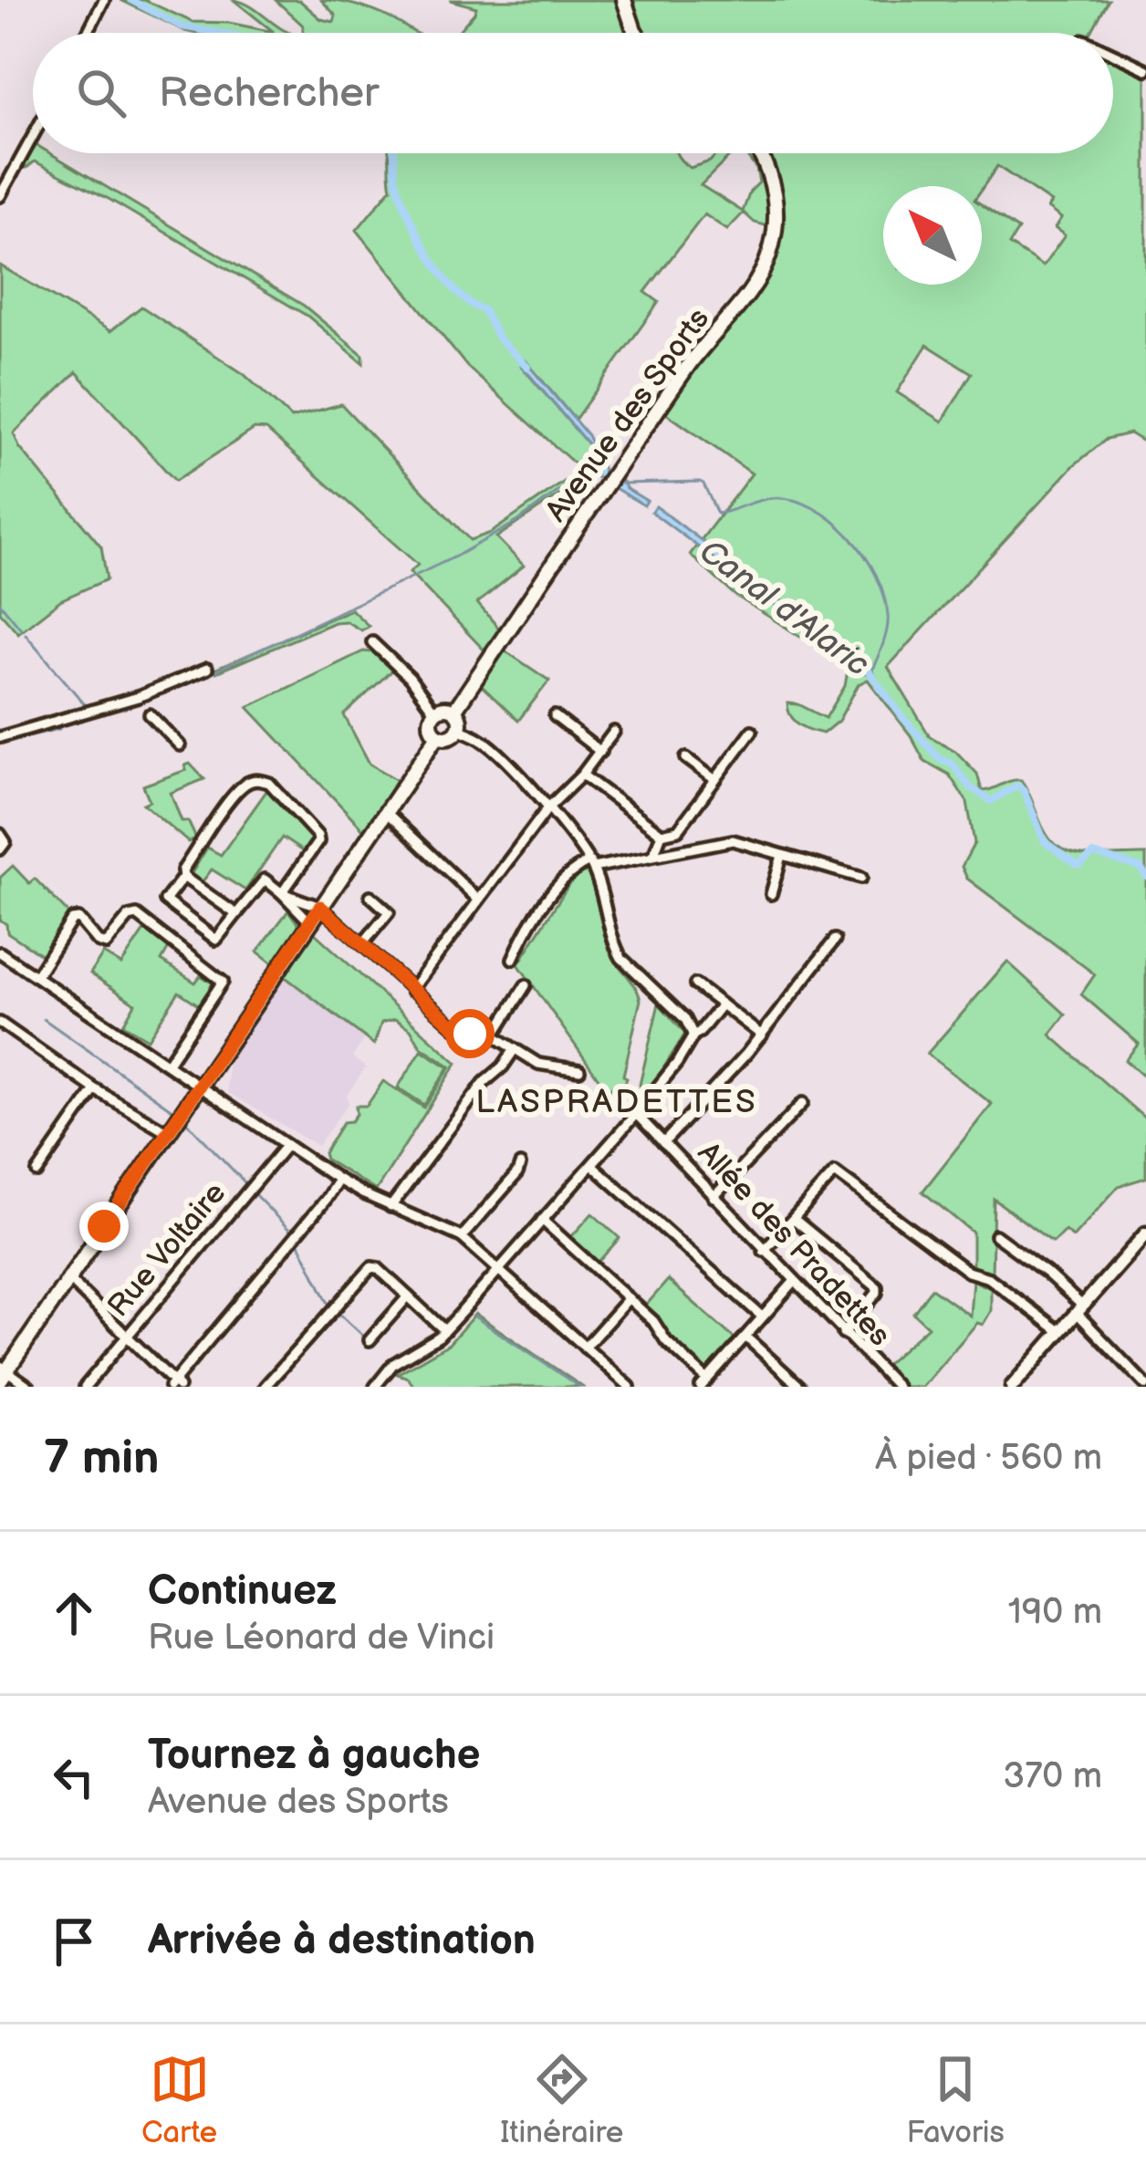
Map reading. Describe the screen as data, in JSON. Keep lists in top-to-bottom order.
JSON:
{
  "streets": {
    "main road": ["Avenue des Sports"],
    "street": ["Allée des Pradettes", "Rue Voltaire"]
  },
  "districts": ["LASPRADETTES"],
  "water": ["Canal d'Alaric"],
  "north": "top left",
  "page": {
    "search": "Rechercher",
    "heading": ["7 min", "À pied · 560 m"],
    "list": [
      ["Continuez", "Rue Léonard de Vinci", "190 m"],
      ["Tournez à gauche", "Avenue des Sports", "370 m"],
      "Arrivée à destination"
    ],
    "nav": ["Carte", "Itinéraire", "Favoris"]
  }
}
